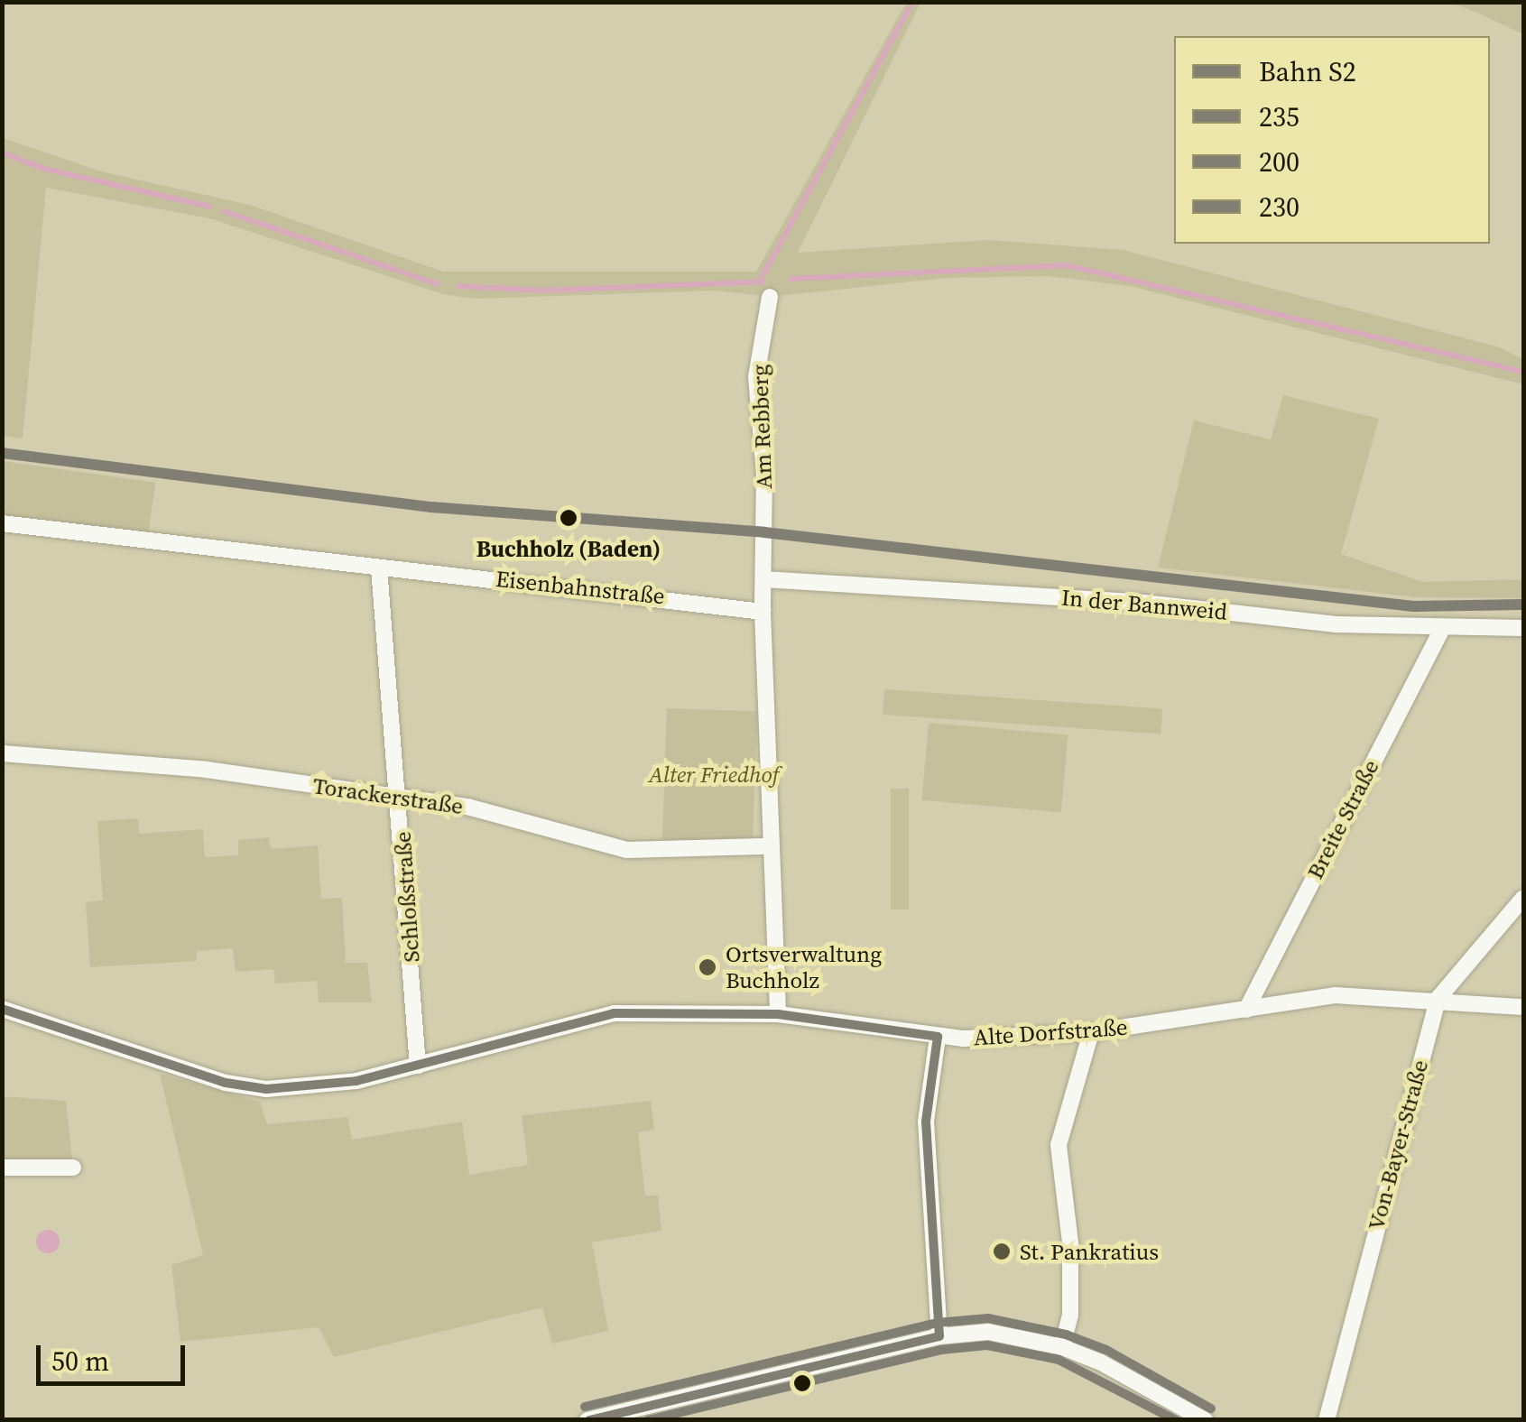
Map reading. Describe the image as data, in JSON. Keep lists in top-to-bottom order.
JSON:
{
  "streets": {
    "street": [
      "Am Rebberg",
      "Eisenbahnstraße",
      "In der Bannweid",
      "Torackerstraße",
      "Breite Straße",
      "Schloßstraße",
      "Alte Dorfstraße",
      "Von-Bayer-Straße"
    ]
  },
  "crossings": [
    ["Am Rebberg", "Eisenbahnstraße"],
    ["Am Rebberg", "In der Bannweid"],
    ["Eisenbahnstraße", "Schloßstraße"],
    ["In der Bannweid", "Breite Straße"],
    ["Torackerstraße", "Schloßstraße"],
    ["Breite Straße", "Alte Dorfstraße"],
    ["Schloßstraße", "Alte Dorfstraße"],
    ["Alte Dorfstraße", "Von-Bayer-Straße"]
  ],
  "parks": ["Alter Friedhof"],
  "places": ["Buchholz (Baden)", "Ortsverwaltung Buchholz", "St. Pankratius"],
  "lines": [
    "rail line S2",
    "transit line 235",
    "transit line 230",
    "transit line 200"
  ],
  "legend": [
    "Bahn S2",
    "235",
    "200",
    "230"
  ],
  "scale_bar": "50 m"
}
